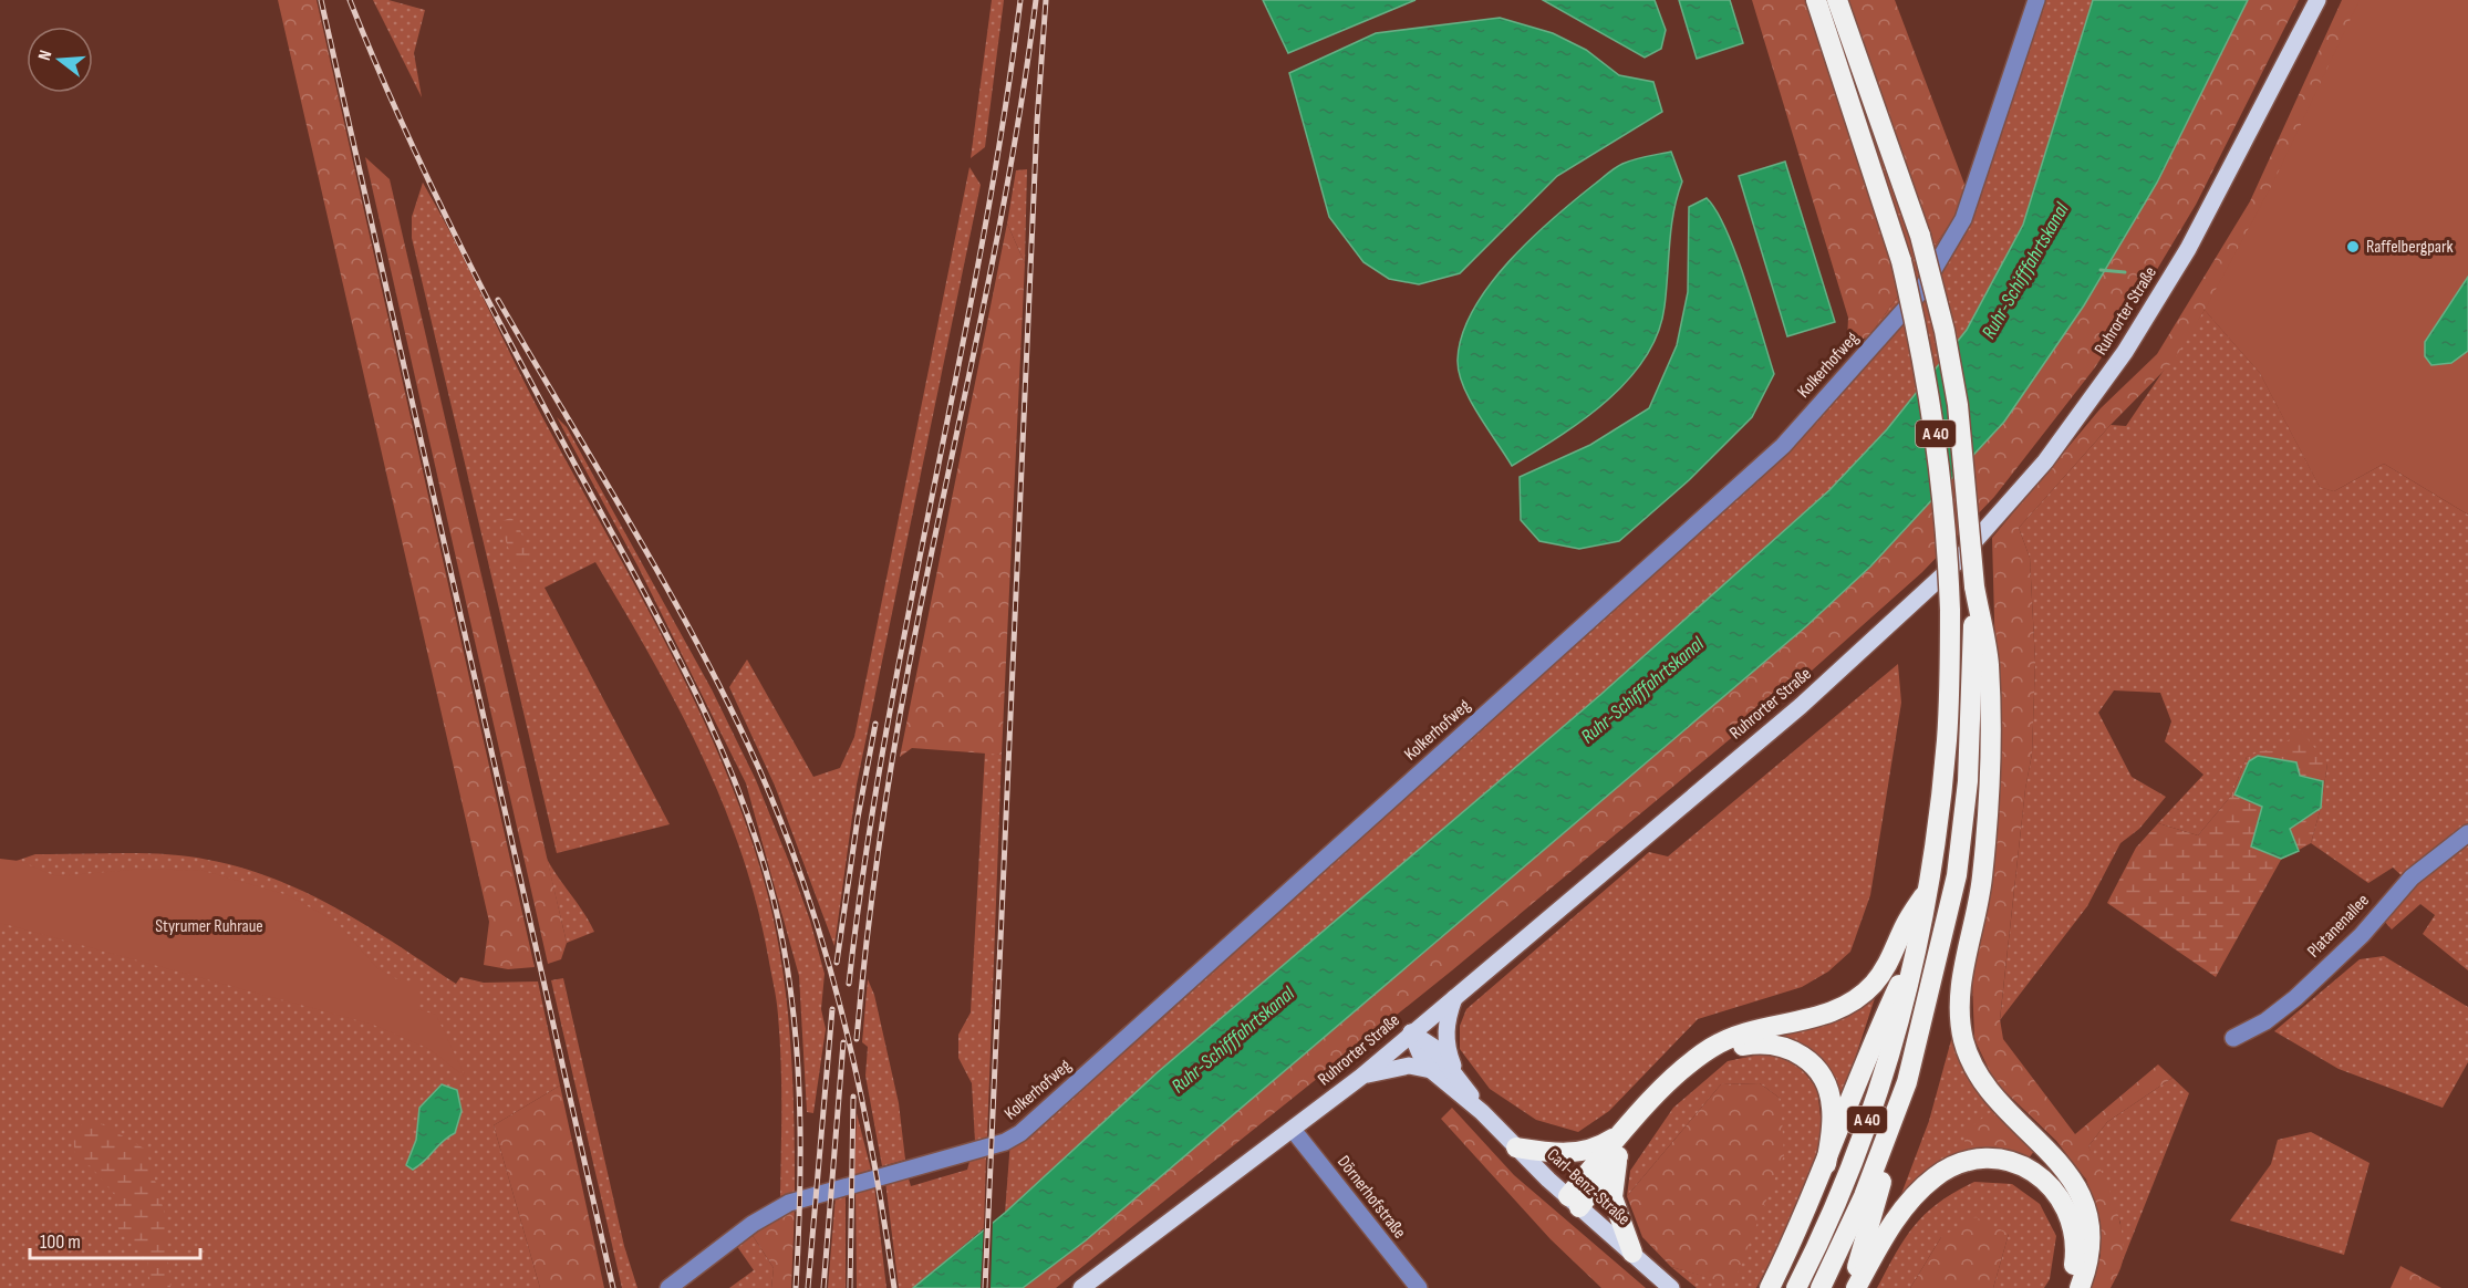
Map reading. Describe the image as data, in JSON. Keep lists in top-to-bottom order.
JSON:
{
  "streets": {
    "highway": ["A 40"],
    "main road": ["Ruhrorter Straße", "Carl-Benz-Straße"],
    "street": ["Kolkerhofweg", "Platanenallee", "Dörnerhofstraße"]
  },
  "crossings": [
    ["Ruhrorter Straße", "Carl-Benz-Straße"],
    ["Ruhrorter Straße", "Dörnerhofstraße"]
  ],
  "water": ["Ruhr-Schifffahrtskanal"],
  "parks": ["Styrumer Ruhraue"],
  "places": ["Raffelbergpark"],
  "scale_bar": "100 m",
  "north": "left"
}
